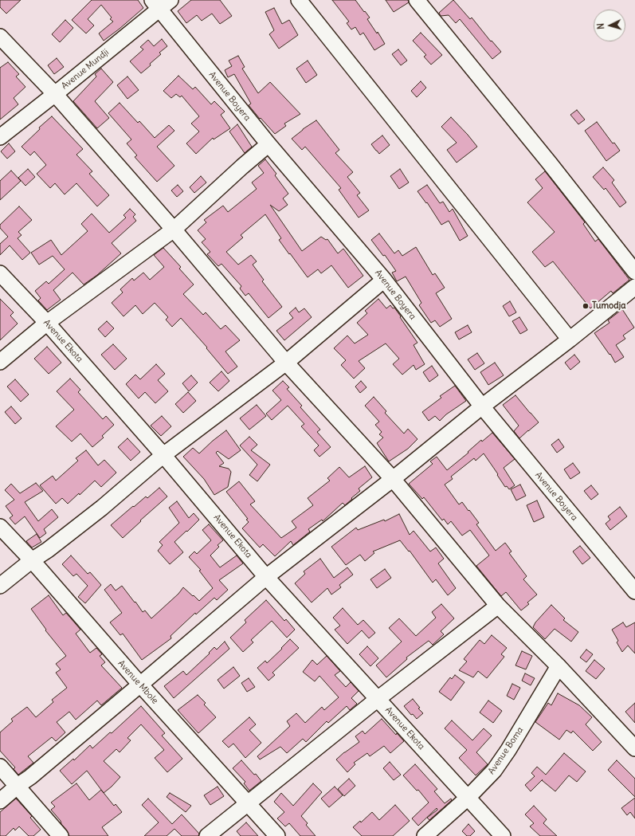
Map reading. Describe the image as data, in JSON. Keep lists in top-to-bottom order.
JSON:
{
  "streets": {
    "street": [
      "Avenue Mundji",
      "Avenue Boyera",
      "Avenue Ekota",
      "Avenue Mbole",
      "Avenue Boma"
    ]
  },
  "crossings": [
    ["Avenue Mundji", "Avenue Boyera"],
    ["Avenue Ekota", "Avenue Boma"]
  ],
  "places": ["Tumodja"],
  "north": "left"
}
